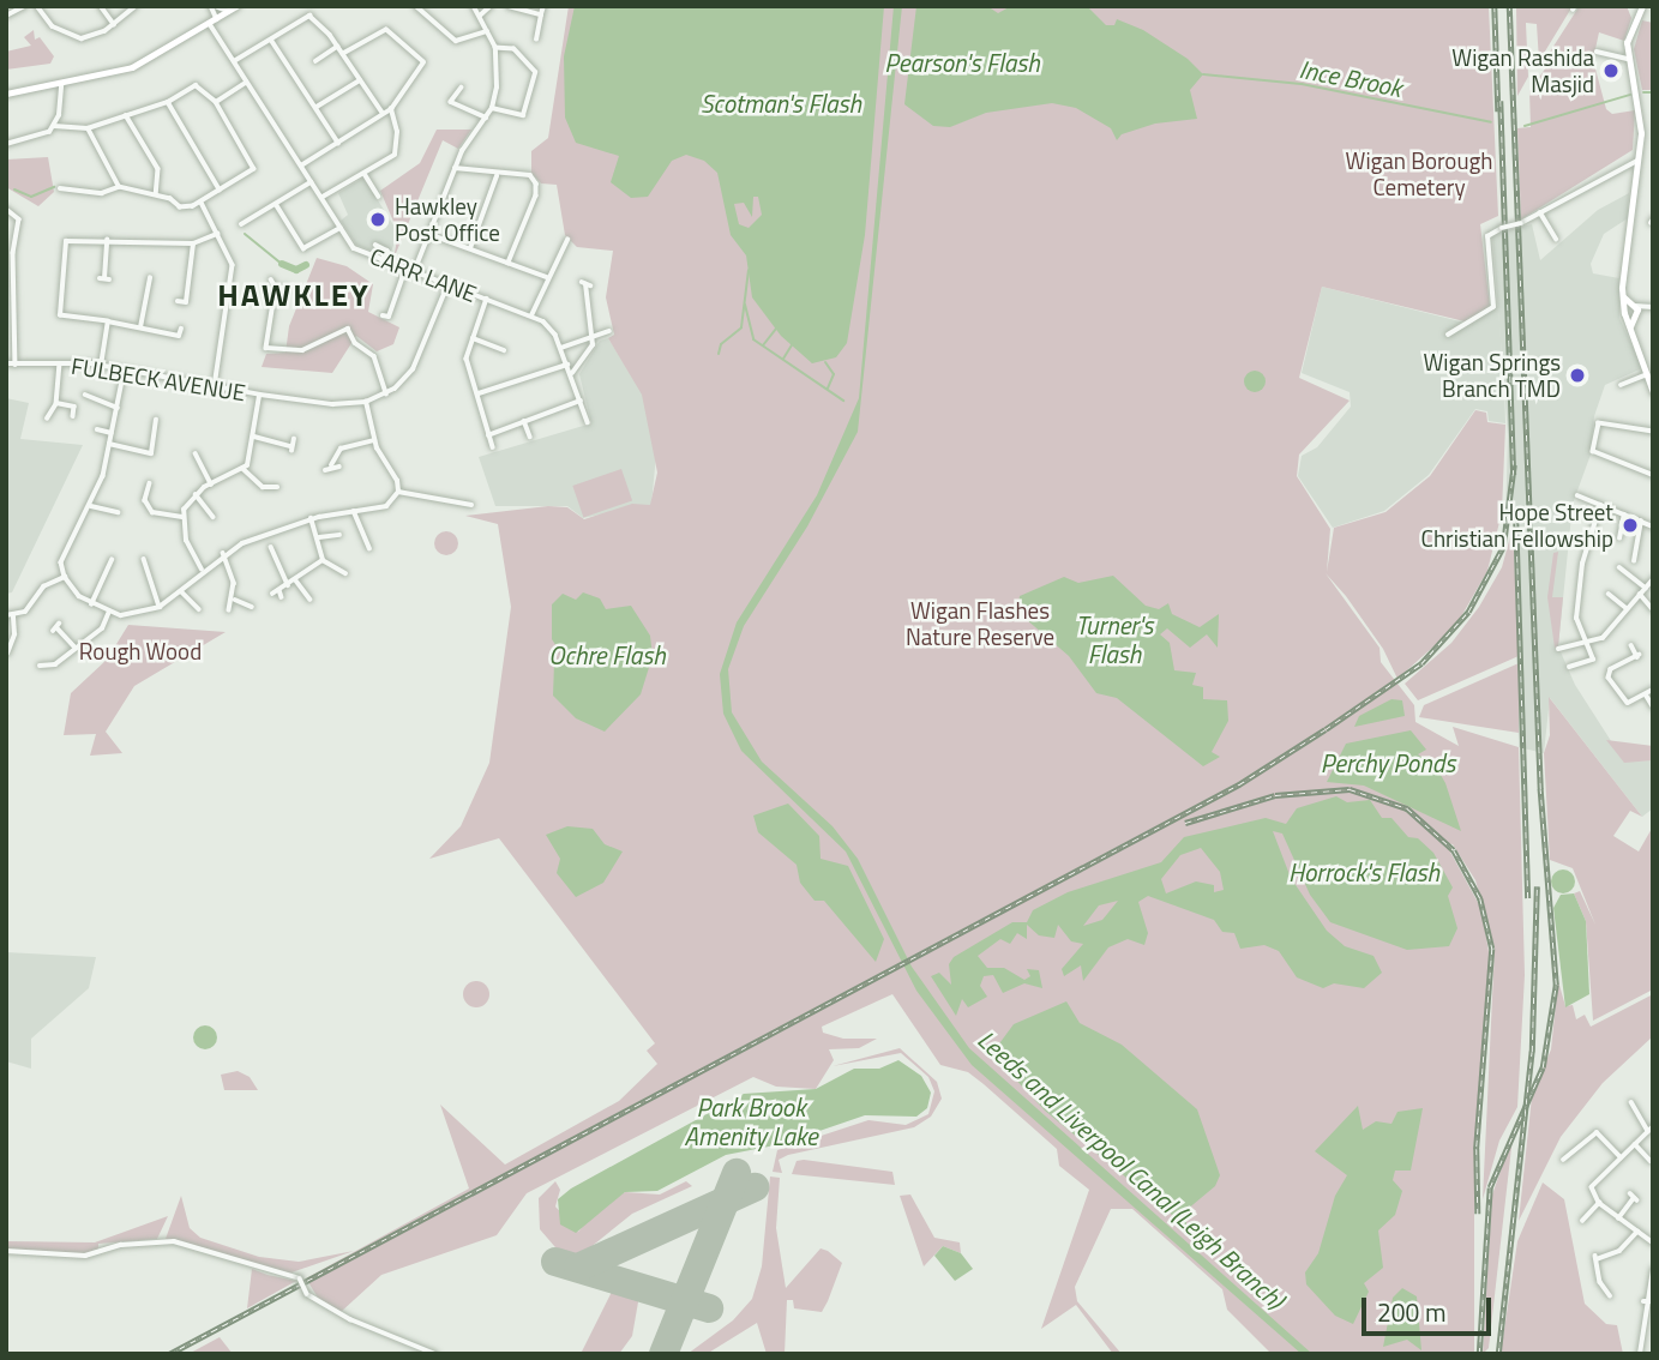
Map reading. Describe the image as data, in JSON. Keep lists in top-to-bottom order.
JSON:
{
  "streets": {
    "street": ["CARR LANE", "FULBECK AVENUE"]
  },
  "districts": ["HAWKLEY"],
  "water": [
    "Pearson's Flash",
    "Ince Brook",
    "Scotman's Flash",
    "Turner's Flash",
    "Ochre Flash",
    "Perchy Ponds",
    "Horrock's Flash",
    "Park Brook Amenity Lake",
    "Leeds and Liverpool Canal (Leigh Branch)"
  ],
  "parks": ["Wigan Borough Cemetery", "Wigan Flashes Nature Reserve", "Rough Wood"],
  "places": [
    "Wigan Rashida Masjid",
    "Hawkley Post Office",
    "Wigan Springs Branch TMD",
    "Hope Street Christian Fellowship"
  ],
  "scale_bar": "200 m"
}
